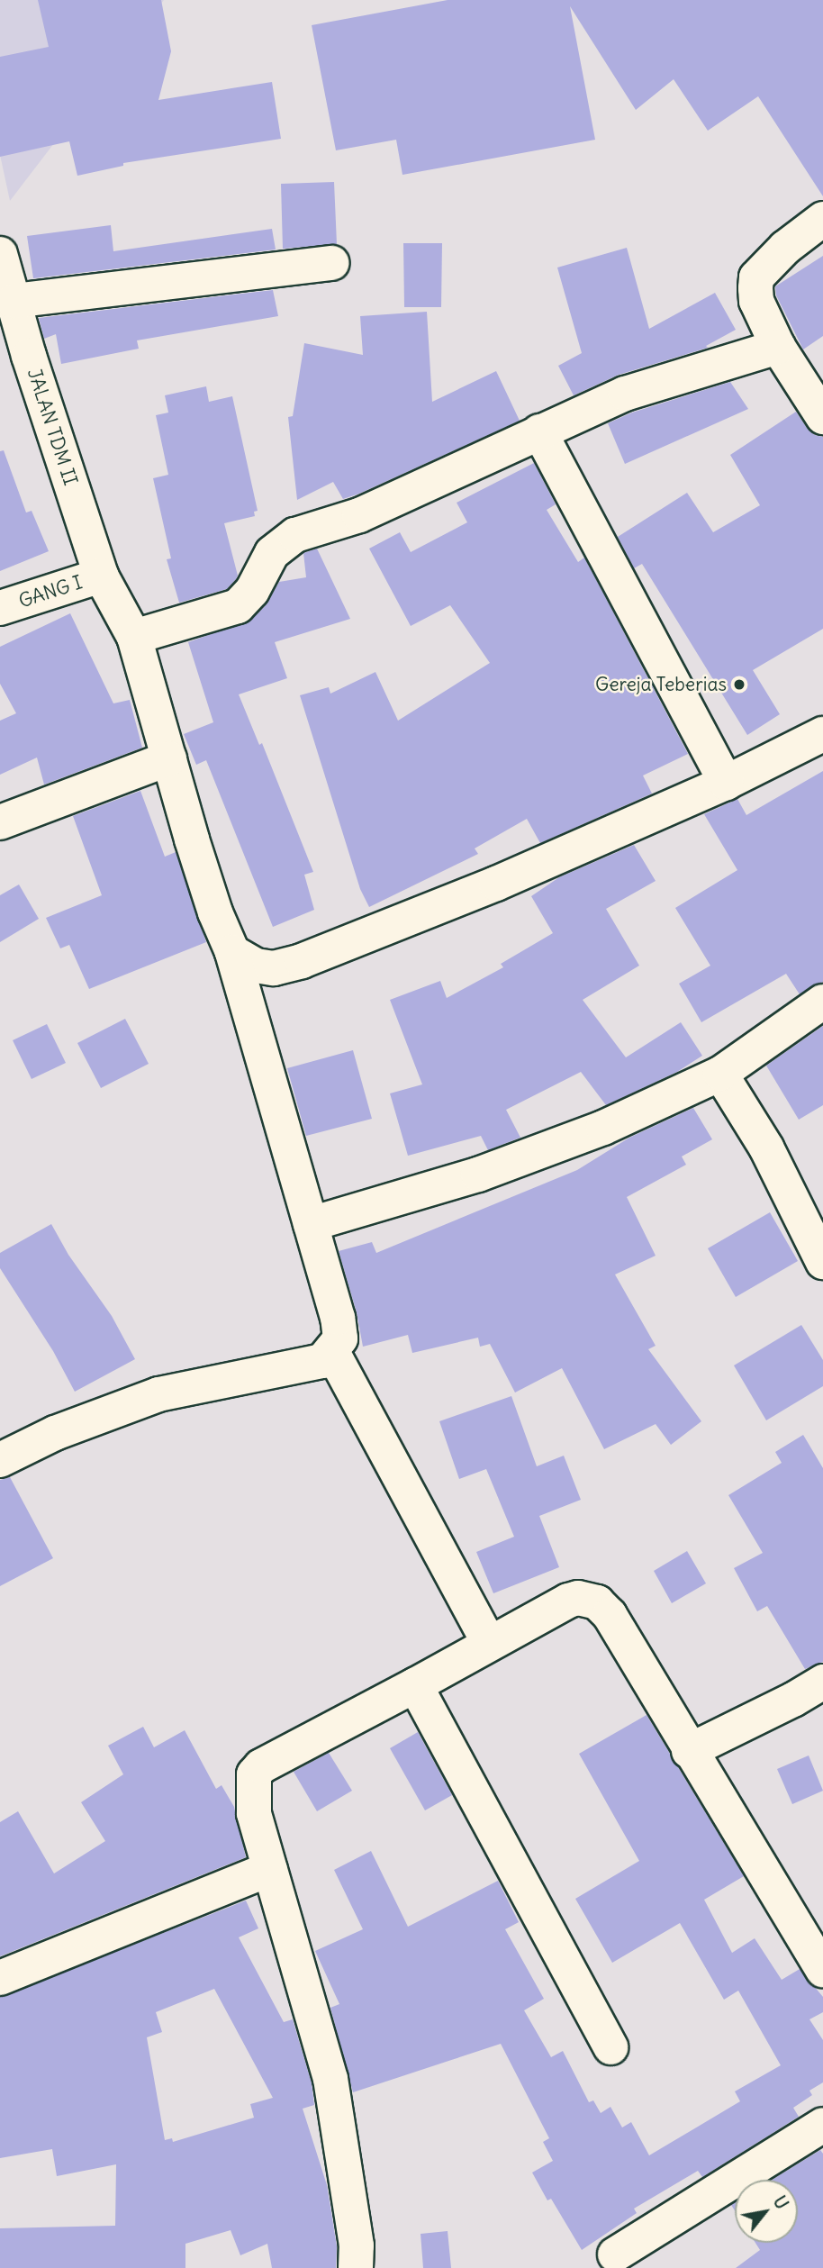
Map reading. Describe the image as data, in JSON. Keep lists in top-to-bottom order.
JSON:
{
  "streets": {
    "street": ["JALAN TDM II", "GANG I"]
  },
  "crossings": [
    ["JALAN TDM II", "GANG I"]
  ],
  "places": ["Gereja Teberias"],
  "north": "top right"
}
